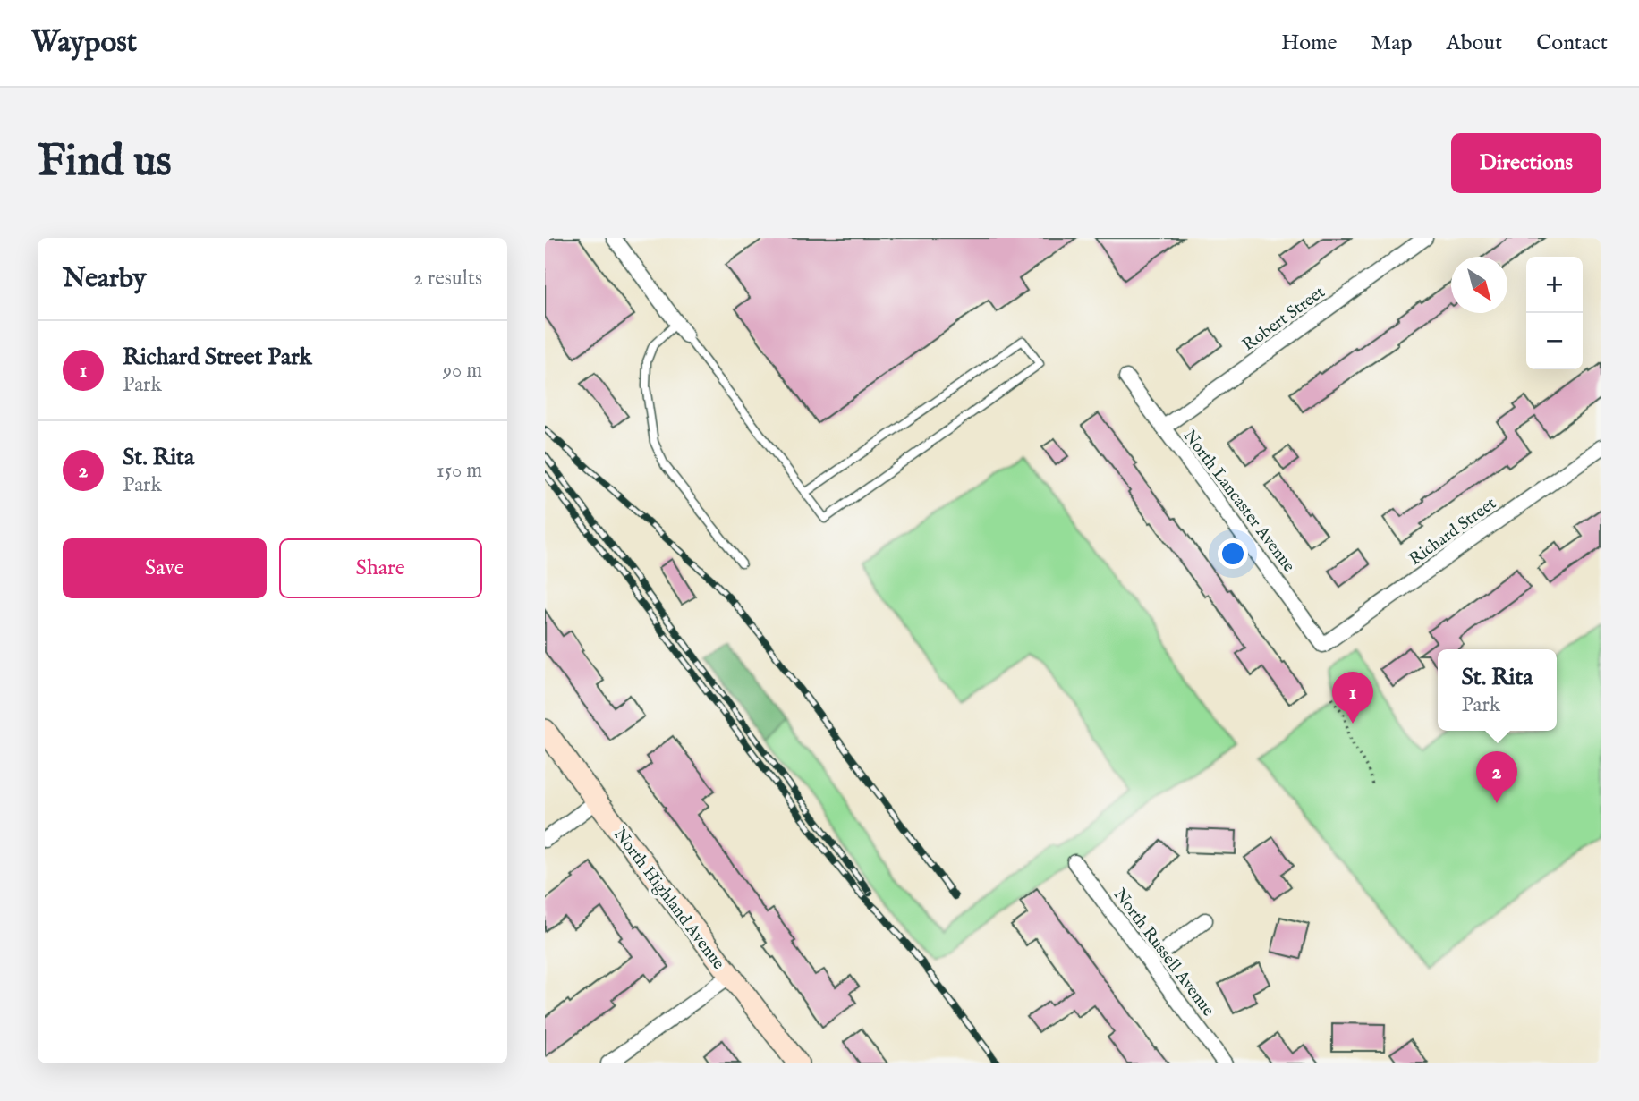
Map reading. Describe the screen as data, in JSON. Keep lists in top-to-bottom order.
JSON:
{
  "streets": {
    "street": [
      "Robert Street",
      "North Lancaster Avenue",
      "Richard Street",
      "North Highland Avenue",
      "North Russell Avenue"
    ]
  },
  "crossings": [
    ["Robert Street", "North Lancaster Avenue"],
    ["North Lancaster Avenue", "Richard Street"]
  ],
  "north": "bottom right",
  "page": {
    "header": "Waypost",
    "nav": [
      "Home",
      "Map",
      "About",
      "Contact"
    ],
    "buttons": [
      "Directions",
      ["Save", "Share"]
    ],
    "title": "Find us",
    "heading": ["Nearby", "2 results"],
    "map_buttons": ["+", "−"],
    "list": [
      {
        "mark": "1",
        "name": "Richard Street Park",
        "note": "Park",
        "value": "90 m"
      },
      {
        "mark": "2",
        "name": "St. Rita",
        "note": "Park",
        "value": "150 m"
      }
    ],
    "popup": ["St. Rita", "Park"],
    "pins": ["1", "2"]
  }
}
